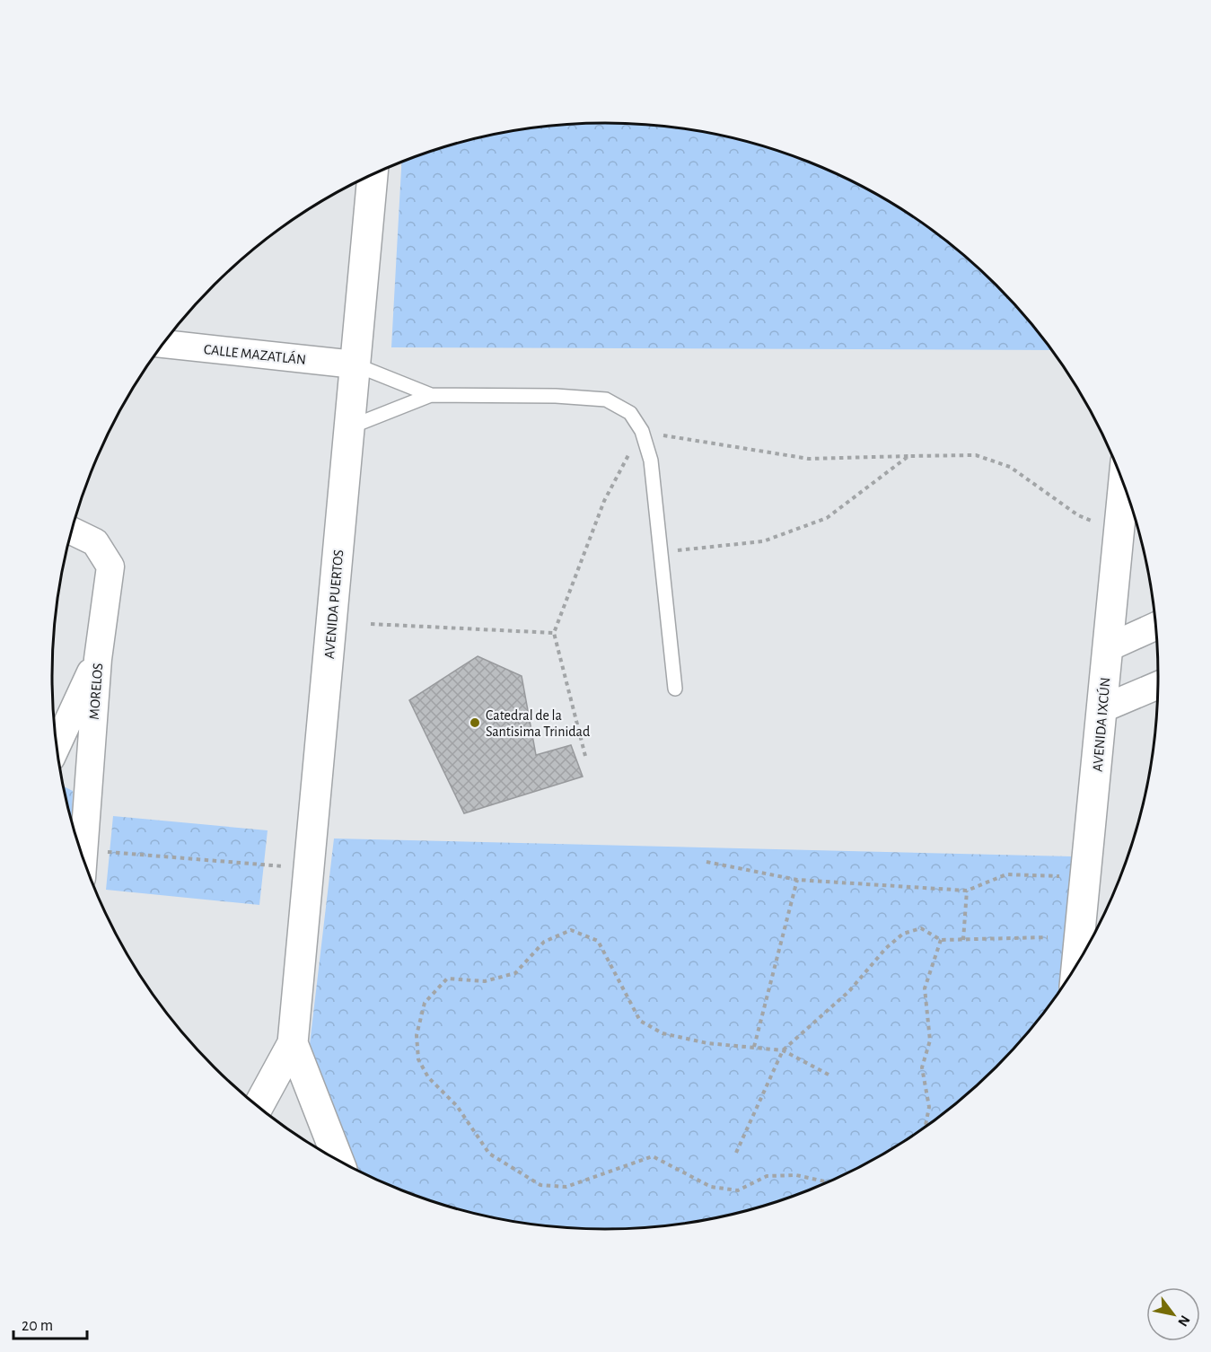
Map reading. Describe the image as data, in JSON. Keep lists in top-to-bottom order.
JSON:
{
  "streets": {
    "street": [
      "CALLE MAZATLÁN",
      "AVENIDA PUERTOS",
      "MORELOS",
      "AVENIDA IXCÚN"
    ]
  },
  "crossings": [
    ["CALLE MAZATLÁN", "AVENIDA PUERTOS"]
  ],
  "places": ["Catedral de la Santisima Trinidad"],
  "scale_bar": "20 m",
  "north": "bottom right"
}
